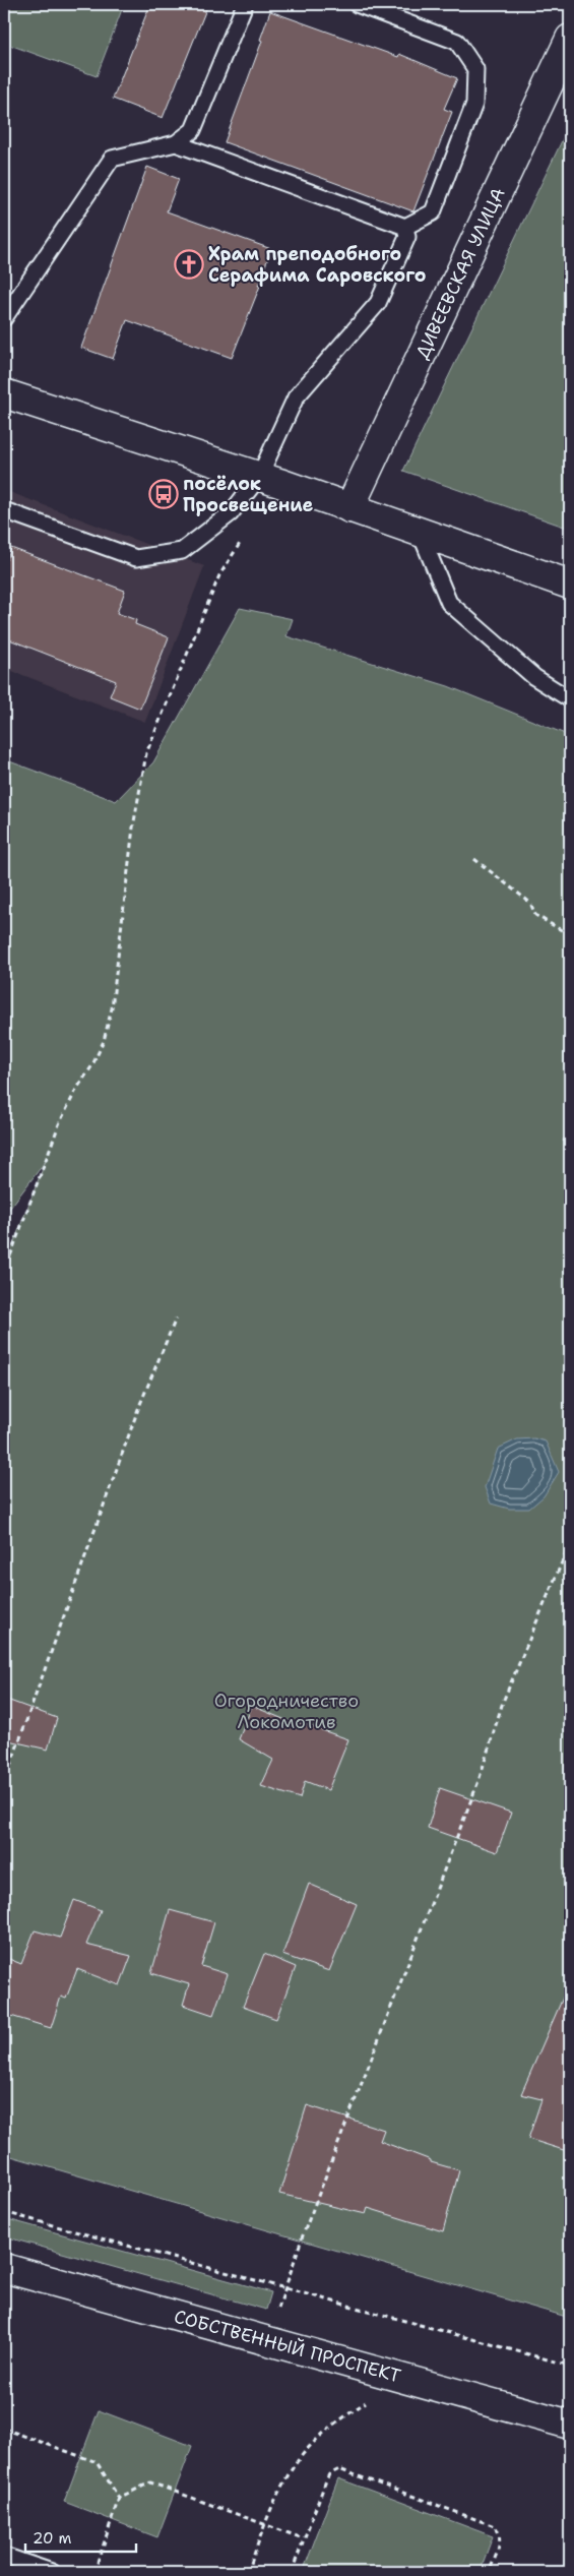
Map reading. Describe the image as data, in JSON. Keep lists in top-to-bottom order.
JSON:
{
  "streets": {
    "street": ["ДИВЕЕВСКАЯ УЛИЦА", "СОБСТВЕННЫЙ ПРОСПЕКТ"]
  },
  "parks": ["Огородничество Локомотив"],
  "places": {
    "church": ["Храм преподобного Серафима Саровского"],
    "bus stop": ["посёлок Просвещение"]
  },
  "scale_bar": "20 m"
}
